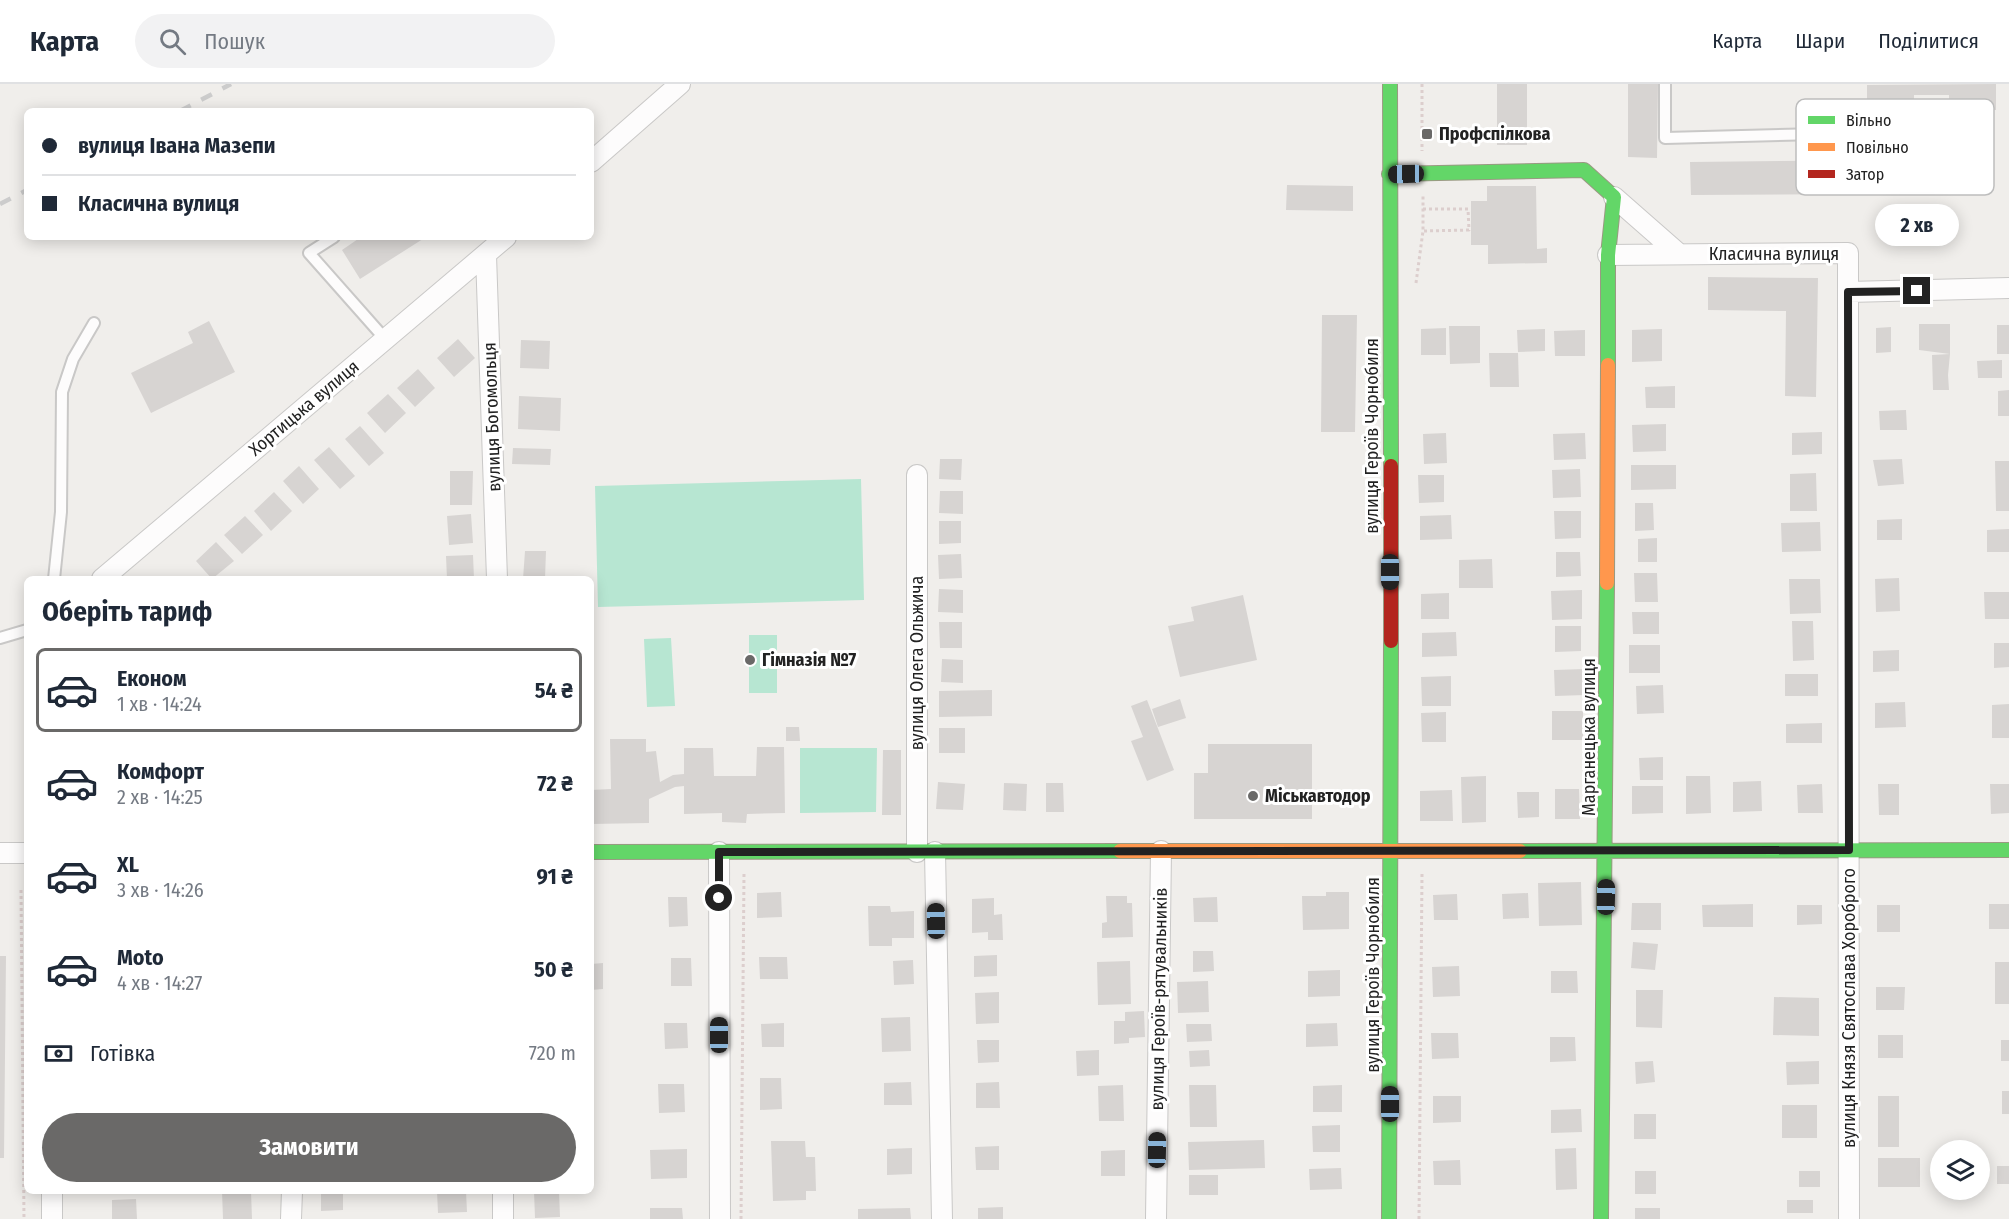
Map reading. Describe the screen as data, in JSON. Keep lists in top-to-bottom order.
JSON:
{
  "streets": {
    "street": [
      "Класична вулиця",
      "Хортицька вулиця",
      "вулиця Богомольця",
      "вулиця Героїв Чорнобиля",
      "вулиця Олега Ольжича",
      "Марганецька вулиця",
      "вулиця Героїв-рятувальників",
      "вулиця Князя Святослава Хороброго"
    ]
  },
  "crossings": [
    ["Класична вулиця", "Марганецька вулиця"],
    ["Класична вулиця", "вулиця Князя Святослава Хороброго"],
    ["Хортицька вулиця", "вулиця Богомольця"]
  ],
  "places": {
    "transit": ["Профспілкова"],
    "other": ["Гімназія №7", "Міськавтодор"]
  },
  "legend": ["Вільно", "Повільно", "Затор"],
  "page": {
    "header": "Карта",
    "search": "Пошук",
    "nav": ["Карта", "Шари", "Поділитися"],
    "banner": ["вулиця Івана Мазепи", "Класична вулиця"],
    "bubble": "2 хв",
    "heading": "Оберіть тариф",
    "list": [
      {
        "name": "Економ",
        "note": "1 хв · 14:24",
        "value": "54 ₴"
      },
      {
        "name": "Комфорт",
        "note": "2 хв · 14:25",
        "value": "72 ₴"
      },
      {
        "name": "XL",
        "note": "3 хв · 14:26",
        "value": "91 ₴"
      },
      {
        "name": "Moto",
        "note": "4 хв · 14:27",
        "value": "50 ₴"
      }
    ],
    "pay": ["Готівка", "720 m"],
    "buttons": "Замовити"
  }
}
